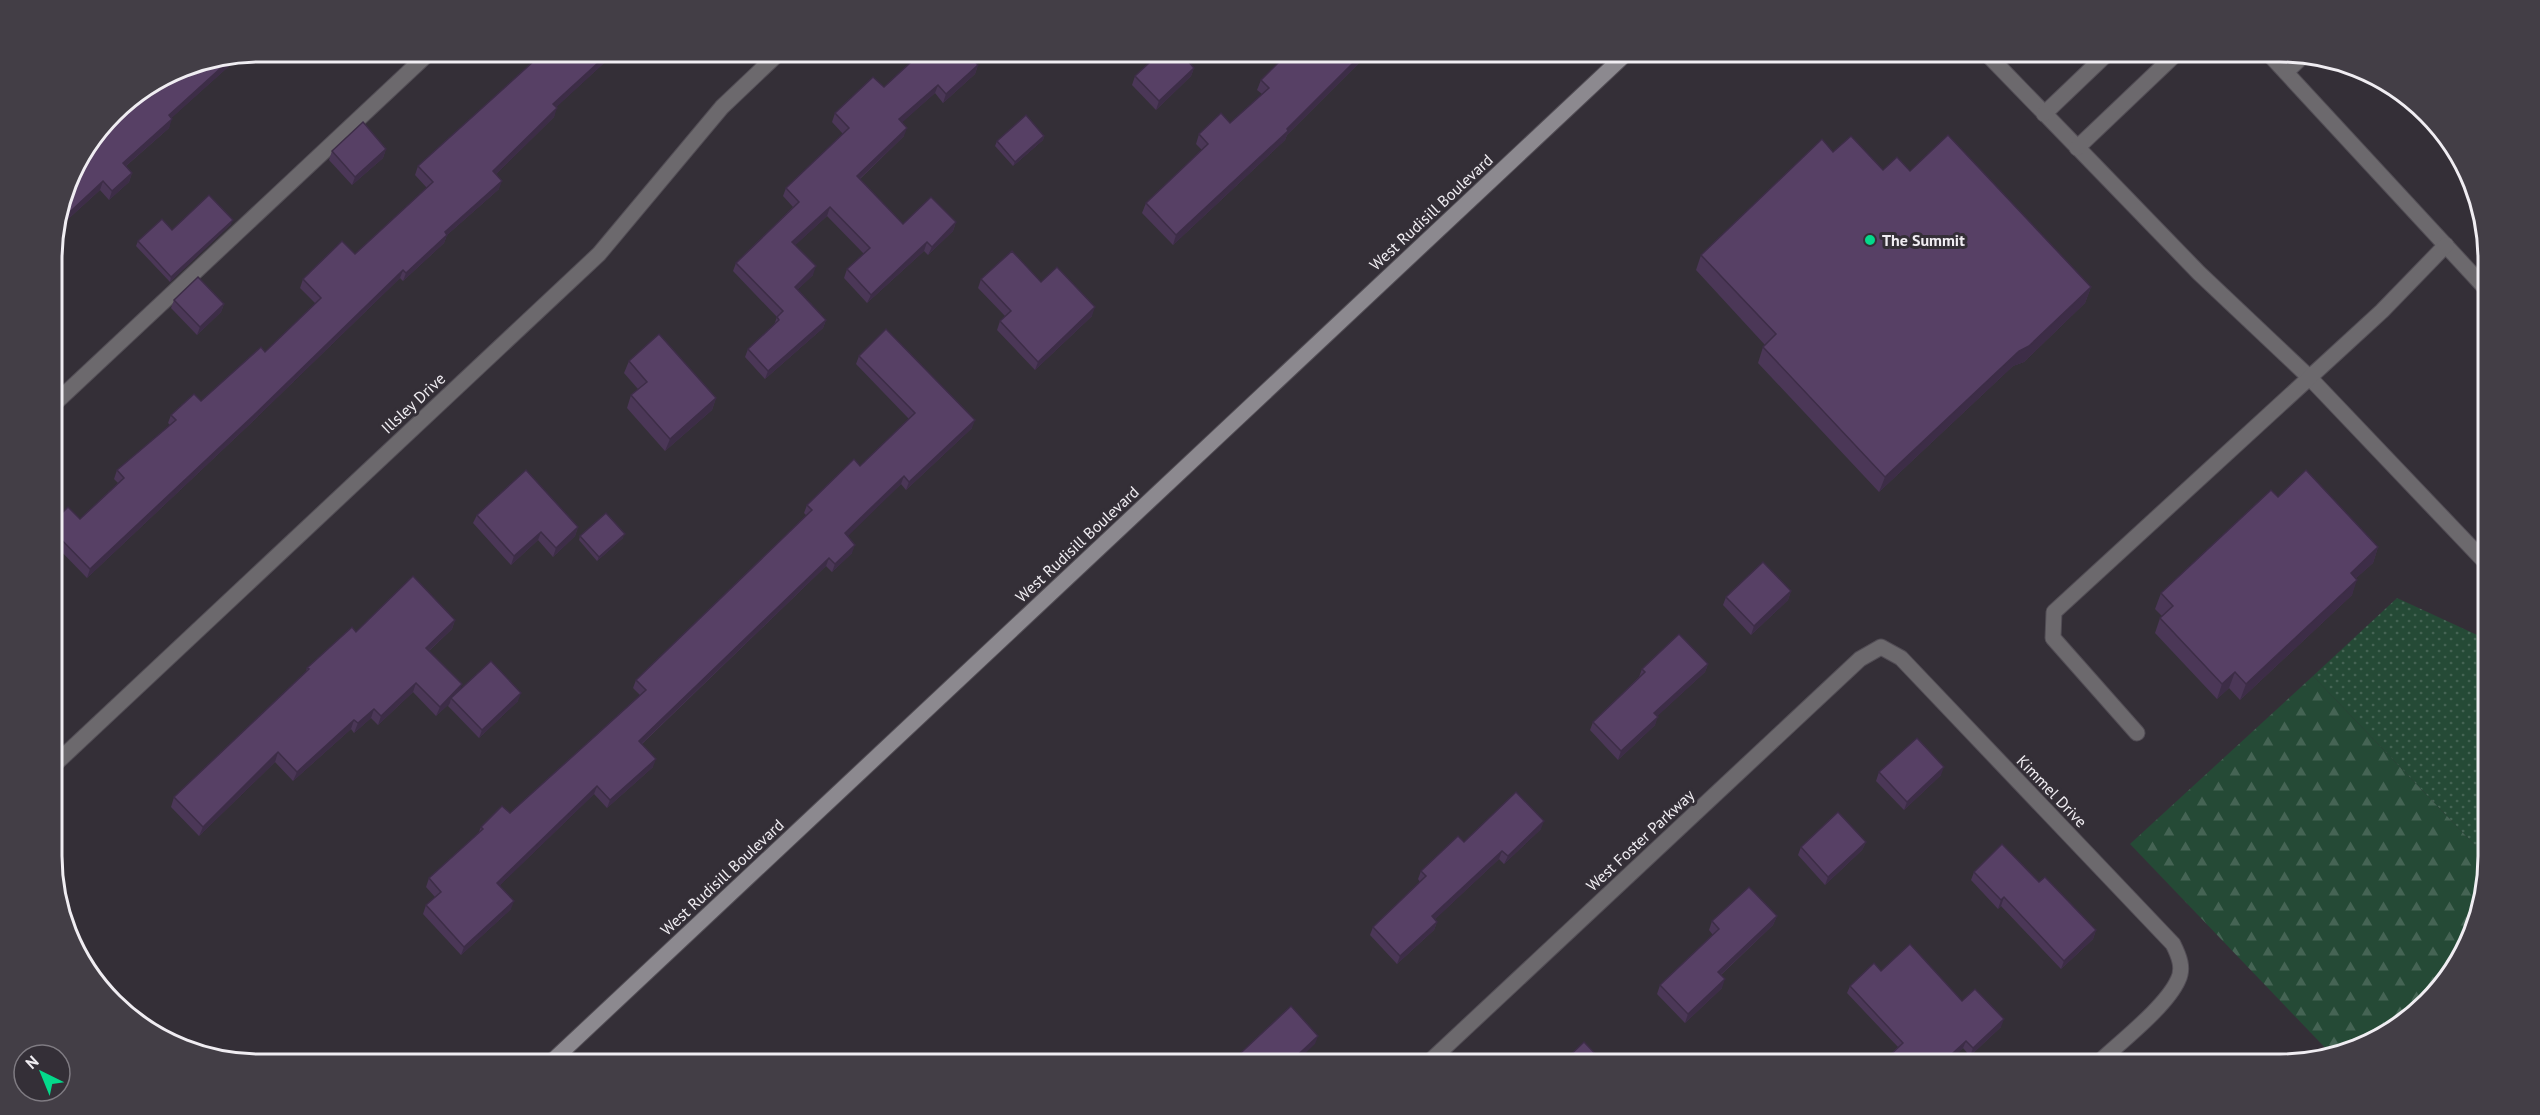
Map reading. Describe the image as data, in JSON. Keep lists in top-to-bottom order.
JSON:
{
  "streets": {
    "street": [
      "West Rudisill Boulevard",
      "Illsley Drive",
      "Kimmel Drive",
      "West Foster Parkway"
    ]
  },
  "crossings": [
    ["Kimmel Drive", "West Foster Parkway"]
  ],
  "places": ["The Summit"],
  "north": "top left"
}
